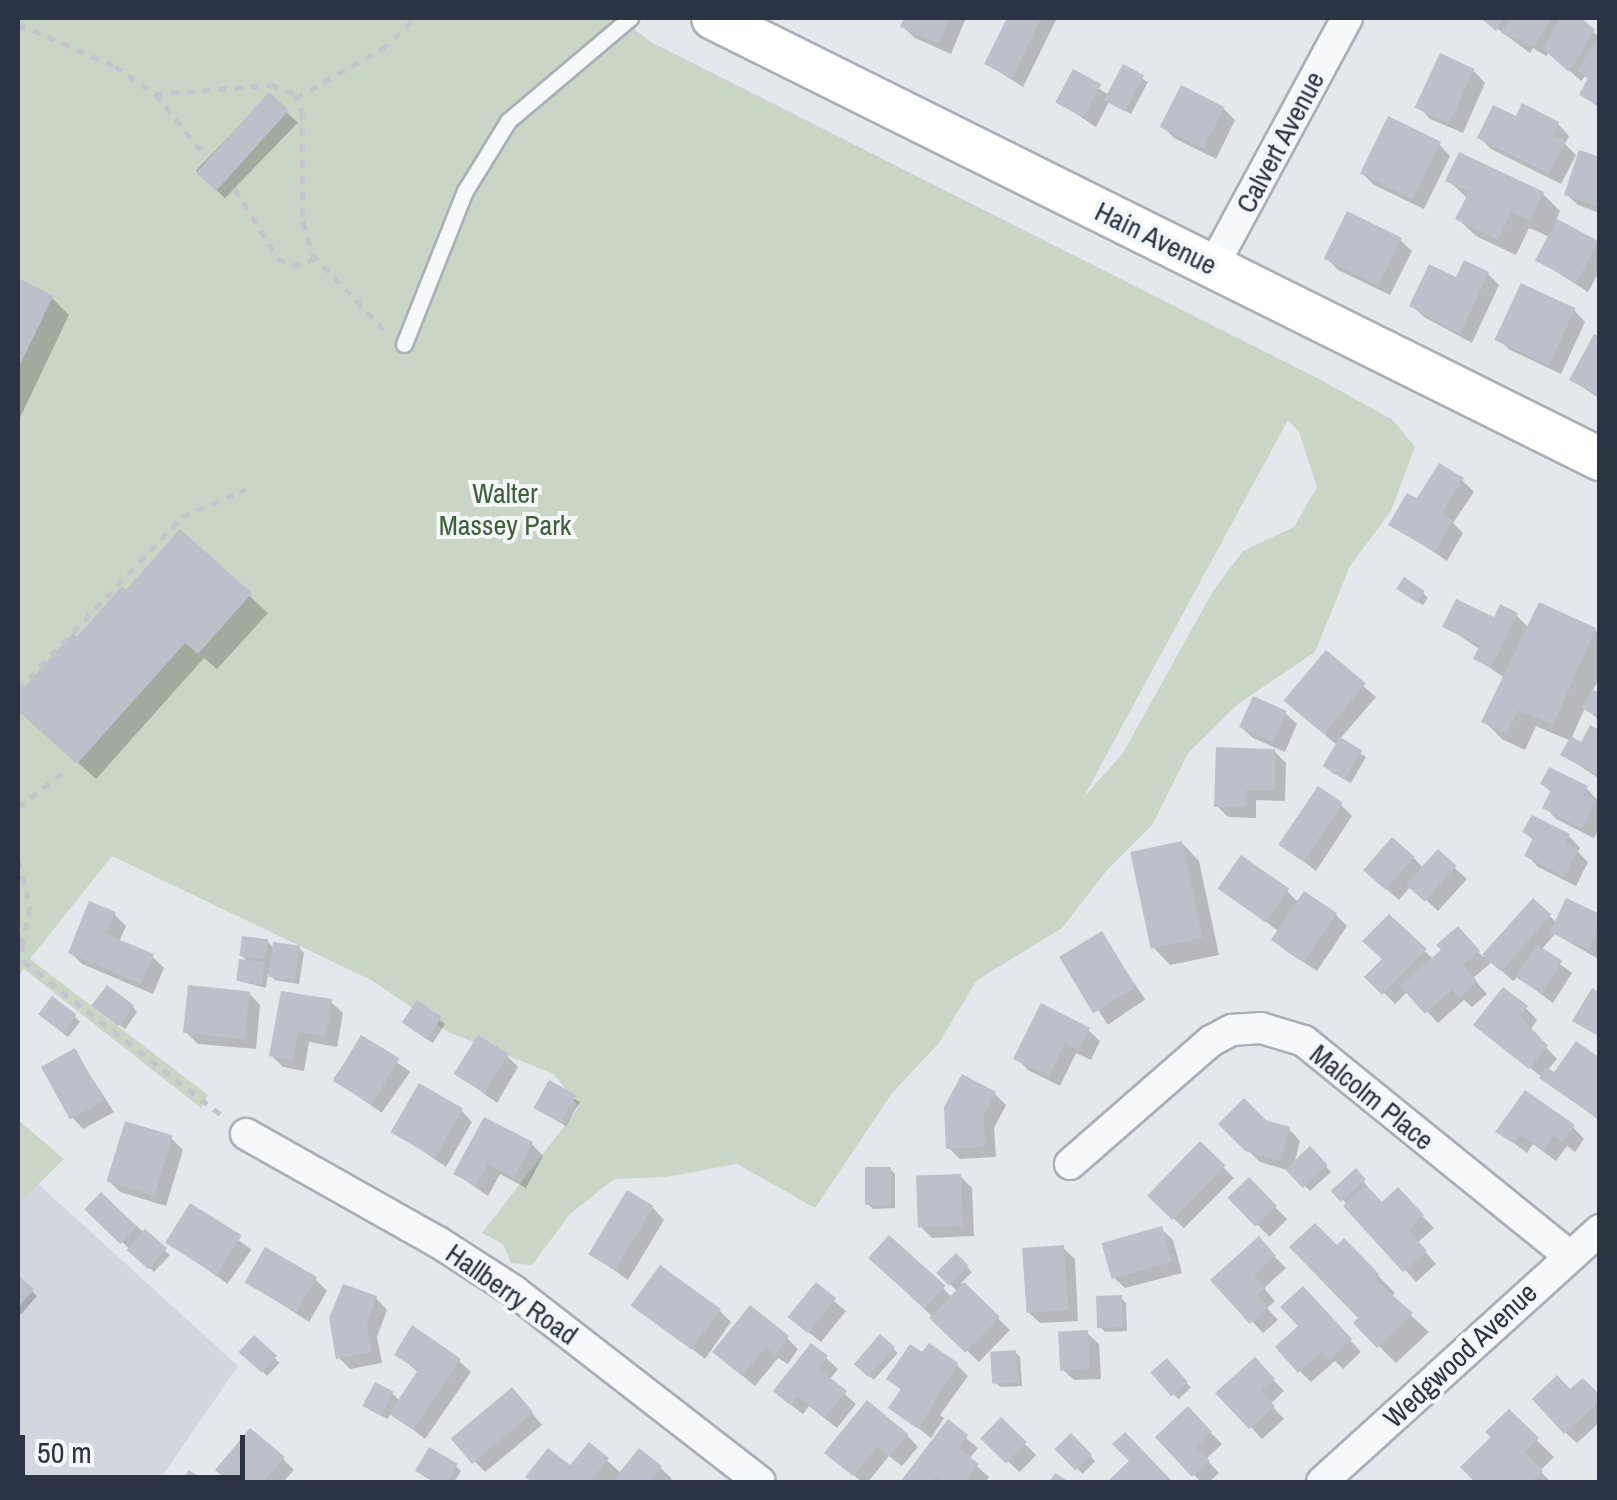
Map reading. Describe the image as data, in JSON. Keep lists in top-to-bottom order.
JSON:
{
  "streets": {
    "street": [
      "Calvert Avenue",
      "Hain Avenue",
      "Malcolm Place",
      "Hallberry Road",
      "Wedgwood Avenue"
    ]
  },
  "crossings": [
    ["Calvert Avenue", "Hain Avenue"],
    ["Malcolm Place", "Wedgwood Avenue"]
  ],
  "parks": ["Walter Massey Park"],
  "scale_bar": "50 m"
}
